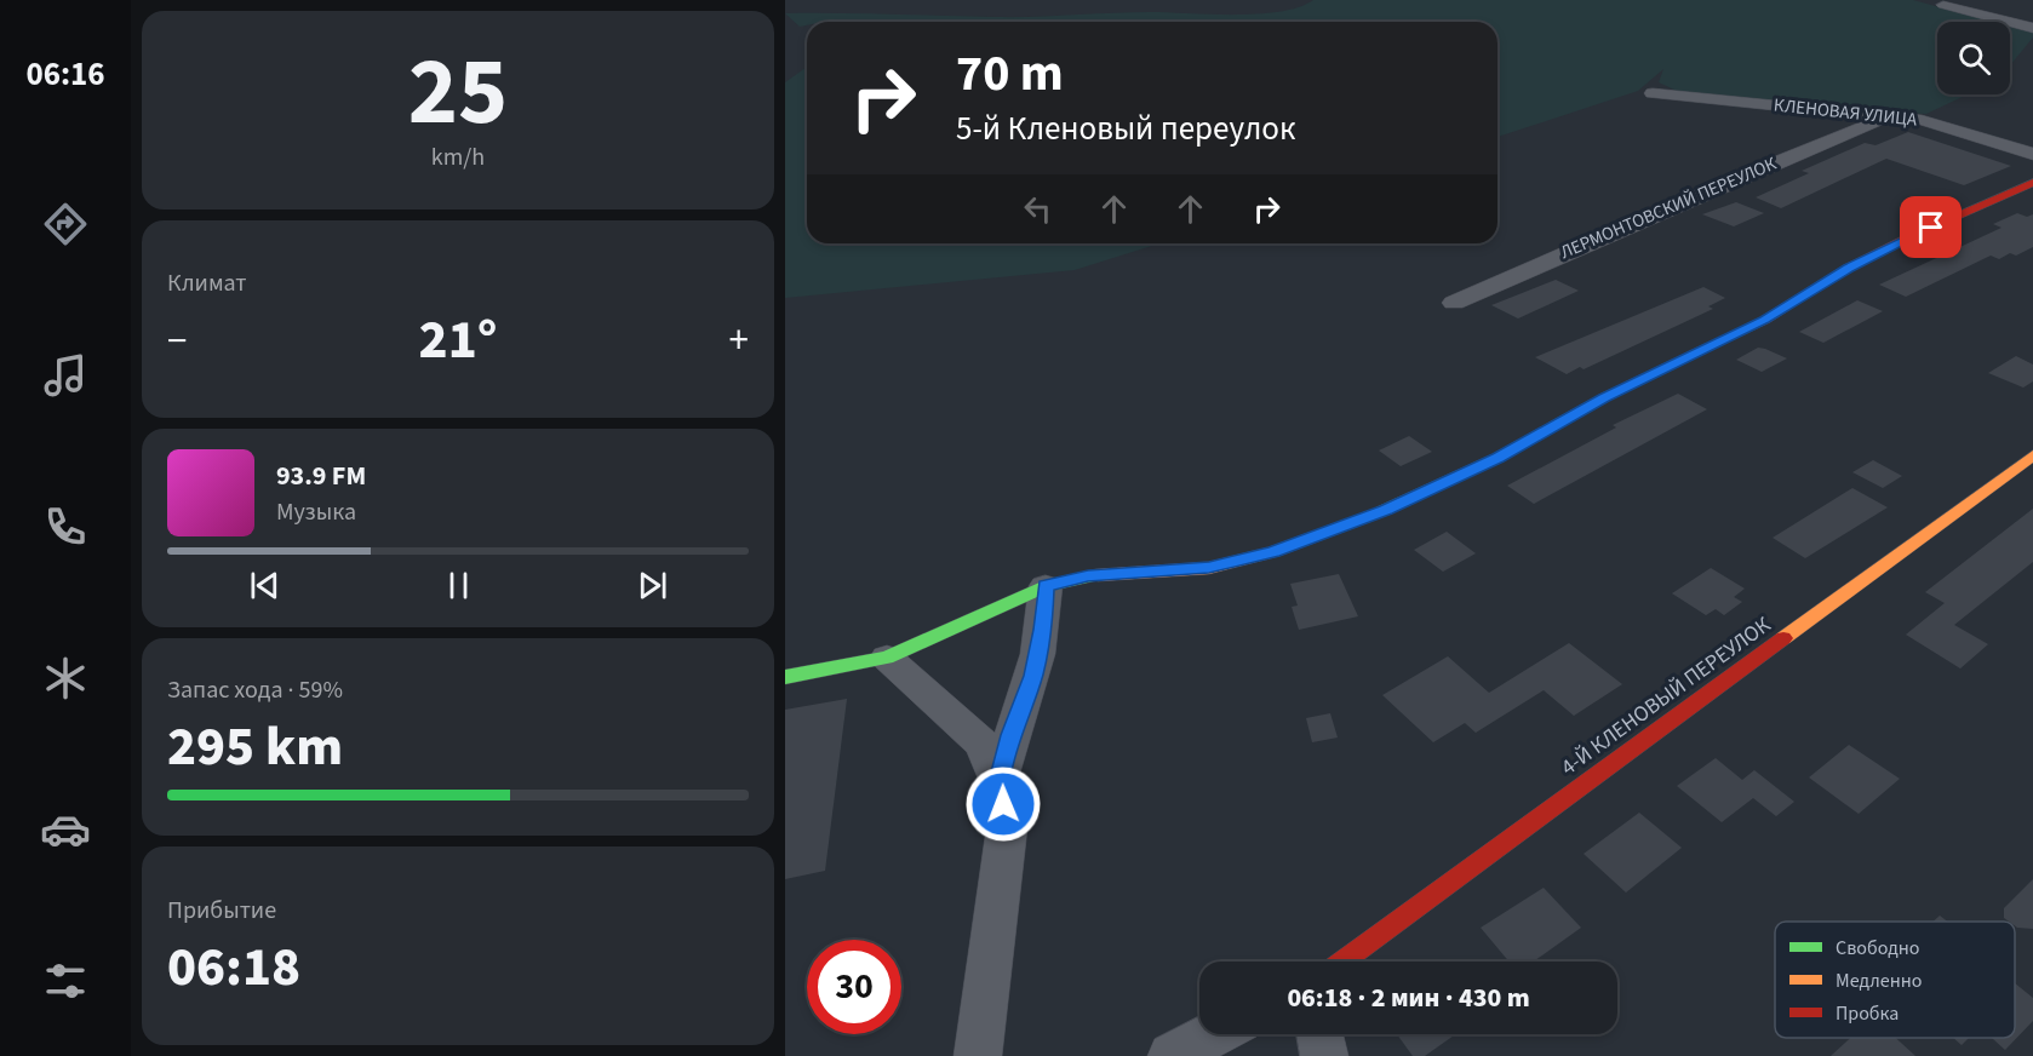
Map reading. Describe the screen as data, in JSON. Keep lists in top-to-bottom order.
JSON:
{
  "streets": {
    "street": ["КЛЕНОВАЯ УЛИЦА", "ЛЕРМОНТОВСКИЙ ПЕРЕУЛОК", "4-Й КЛЕНОВЫЙ ПЕРЕУЛОК"]
  },
  "crossings": [
    ["КЛЕНОВАЯ УЛИЦА", "ЛЕРМОНТОВСКИЙ ПЕРЕУЛОК"]
  ],
  "legend": ["Свободно", "Медленно", "Пробка"],
  "page": {
    "tabs": "06:16",
    "tile": [
      ["25", "km/h"],
      "Климат",
      ["Запас хода · 59%", "295 km"],
      ["Прибытие", "06:18"]
    ],
    "turn": ["70 m", "5-й Кленовый переулок"],
    "heat": ["−", "21°", "+"],
    "song": ["93.9 FM", "Музыка"],
    "limit": "30",
    "trip": "06:18 · 2 мин · 430 m"
  }
}
